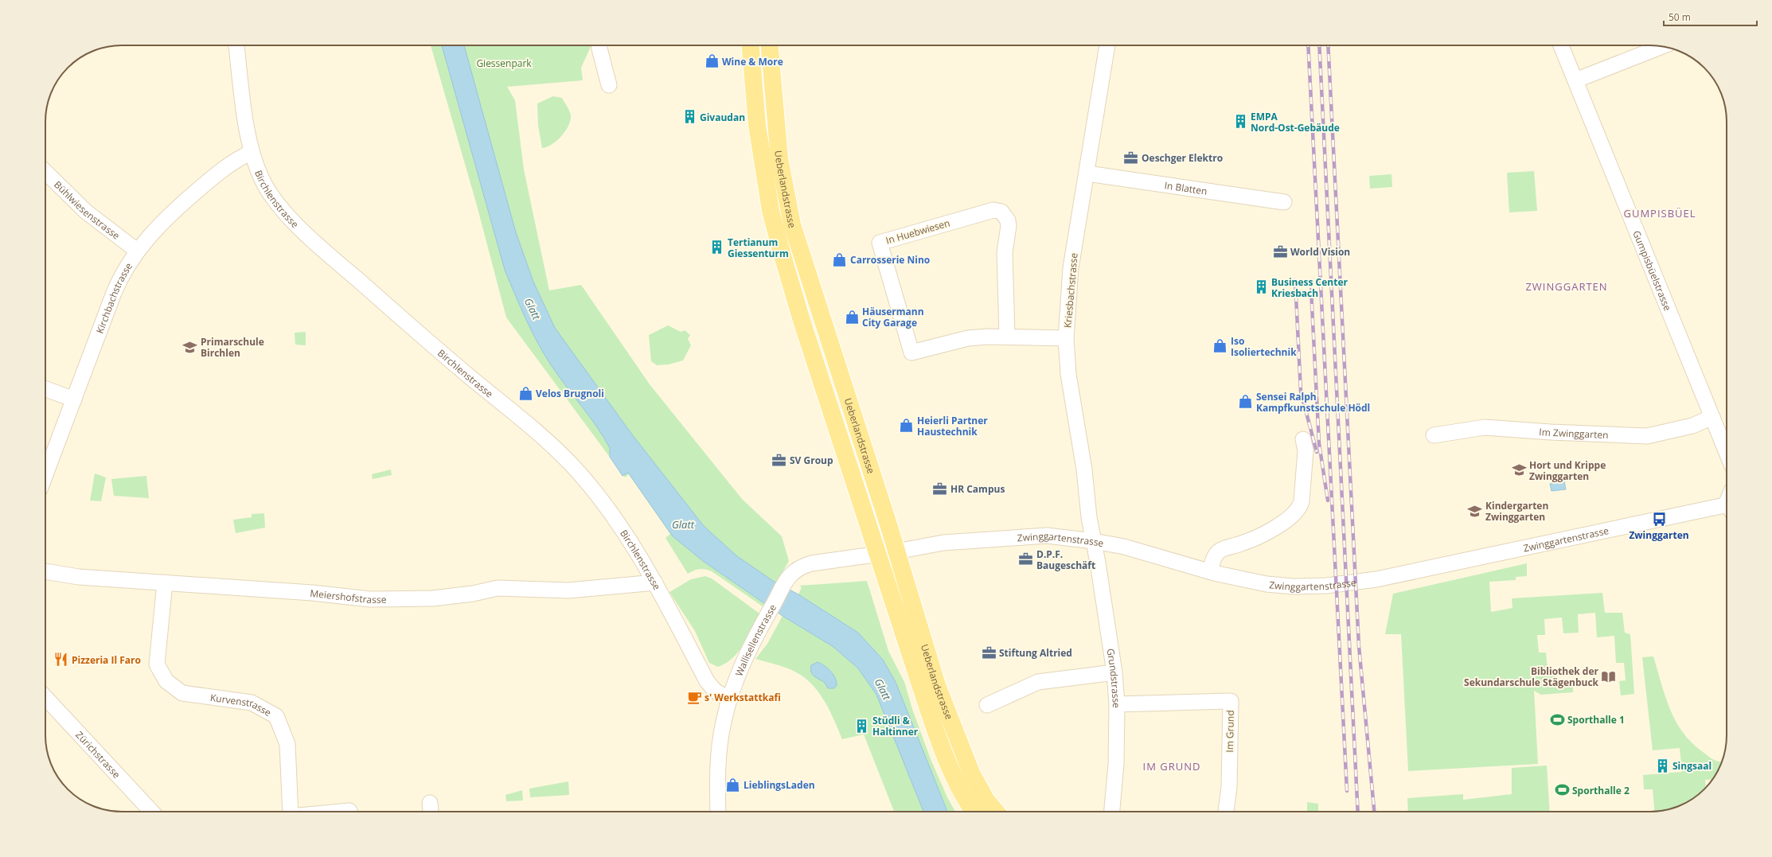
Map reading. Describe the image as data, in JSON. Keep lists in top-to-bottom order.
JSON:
{
  "streets": {
    "main road": ["Ueberlandstrasse"],
    "street": [
      "In Blatten",
      "Birchlenstrasse",
      "Bühlwiesenstrasse",
      "In Huebwiesen",
      "Gumpisbüelstrasse",
      "Kriesbachstrasse",
      "Kirchbachstrasse",
      "Im Zwinggarten",
      "Zwinggartenstrasse",
      "Meiershofstrasse",
      "Wallisellenstrasse",
      "Grundstrasse",
      "Kurvenstrasse",
      "Im Grund",
      "Zürichstrasse"
    ]
  },
  "crossings": [
    ["In Blatten", "Kriesbachstrasse"],
    ["Ueberlandstrasse", "Zwinggartenstrasse"],
    ["Ueberlandstrasse", "Wallisellenstrasse"],
    ["Birchlenstrasse", "Kirchbachstrasse"],
    ["Birchlenstrasse", "Meiershofstrasse"],
    ["Birchlenstrasse", "Wallisellenstrasse"],
    ["Bühlwiesenstrasse", "Kirchbachstrasse"],
    ["In Huebwiesen", "Kriesbachstrasse"],
    ["Gumpisbüelstrasse", "Im Zwinggarten"],
    ["Kriesbachstrasse", "Zwinggartenstrasse"],
    ["Kriesbachstrasse", "Grundstrasse"],
    ["Zwinggartenstrasse", "Wallisellenstrasse"],
    ["Zwinggartenstrasse", "Grundstrasse"],
    ["Meiershofstrasse", "Kurvenstrasse"],
    ["Grundstrasse", "Im Grund"]
  ],
  "districts": ["GUMPISBÜEL", "ZWINGGARTEN", "IM GRUND"],
  "water": ["Glatt"],
  "parks": ["Giessenpark"],
  "places": {
    "shop": [
      "Wine & More",
      "Carrosserie Nino",
      "Häusermann City Garage",
      "Iso Isoliertechnik",
      "Velos Brugnoli",
      "Sensei Ralph Kampfkunstschule Hödl",
      "Heierli Partner Haustechnik",
      "LieblingsLaden"
    ],
    "building": [
      "Givaudan",
      "EMPA Nord-Ost-Gebäude",
      "Tertianum Giessenturm",
      "Business Center Kriesbach",
      "Stüdli & Haltinner",
      "Singsaal"
    ],
    "office": [
      "Oeschger Elektro",
      "World Vision",
      "SV Group",
      "HR Campus",
      "D.P.F. Baugeschäft",
      "Stiftung Altried"
    ],
    "school or university": ["Primarschule Birchlen", "Hort und Krippe Zwinggarten", "Kindergarten Zwinggarten"],
    "bus stop": ["Zwinggarten"],
    "restaurant": ["Pizzeria Il Faro"],
    "library": ["Bibliothek der Sekundarschule Stägenbuck"],
    "cafe": ["s' Werkstattkafi"],
    "sports": ["Sporthalle 1", "Sporthalle 2"]
  },
  "scale_bar": "50 m"
}
